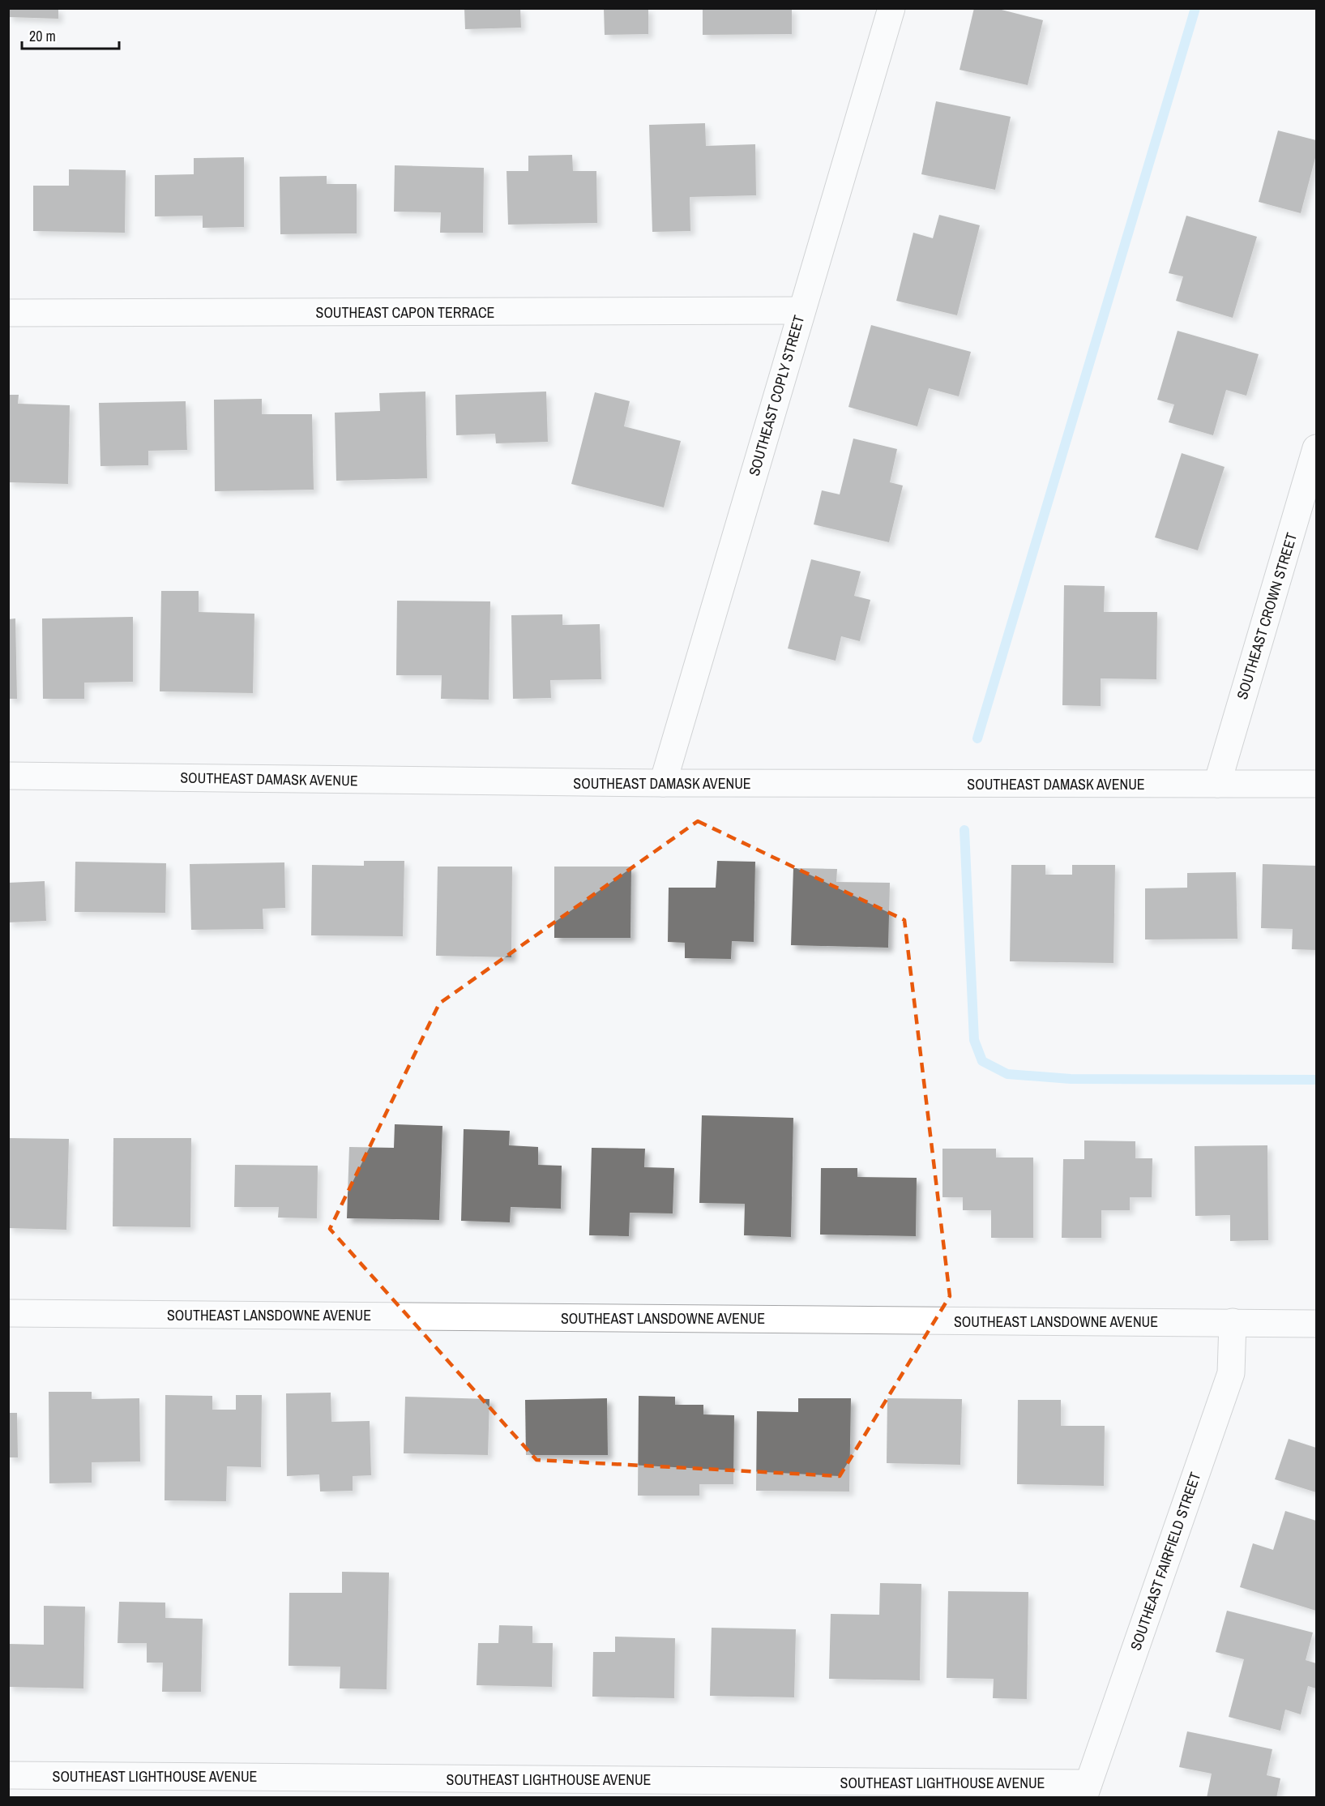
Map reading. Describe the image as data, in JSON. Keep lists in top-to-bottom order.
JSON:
{
  "streets": {
    "street": [
      "SOUTHEAST CAPON TERRACE",
      "SOUTHEAST COPLY STREET",
      "SOUTHEAST CROWN STREET",
      "SOUTHEAST DAMASK AVENUE",
      "SOUTHEAST LANSDOWNE AVENUE",
      "SOUTHEAST FAIRFIELD STREET",
      "SOUTHEAST LIGHTHOUSE AVENUE"
    ]
  },
  "crossings": [
    ["SOUTHEAST CAPON TERRACE", "SOUTHEAST COPLY STREET"],
    ["SOUTHEAST COPLY STREET", "SOUTHEAST DAMASK AVENUE"],
    ["SOUTHEAST CROWN STREET", "SOUTHEAST DAMASK AVENUE"],
    ["SOUTHEAST LANSDOWNE AVENUE", "SOUTHEAST FAIRFIELD STREET"],
    ["SOUTHEAST FAIRFIELD STREET", "SOUTHEAST LIGHTHOUSE AVENUE"]
  ],
  "scale_bar": "20 m"
}
